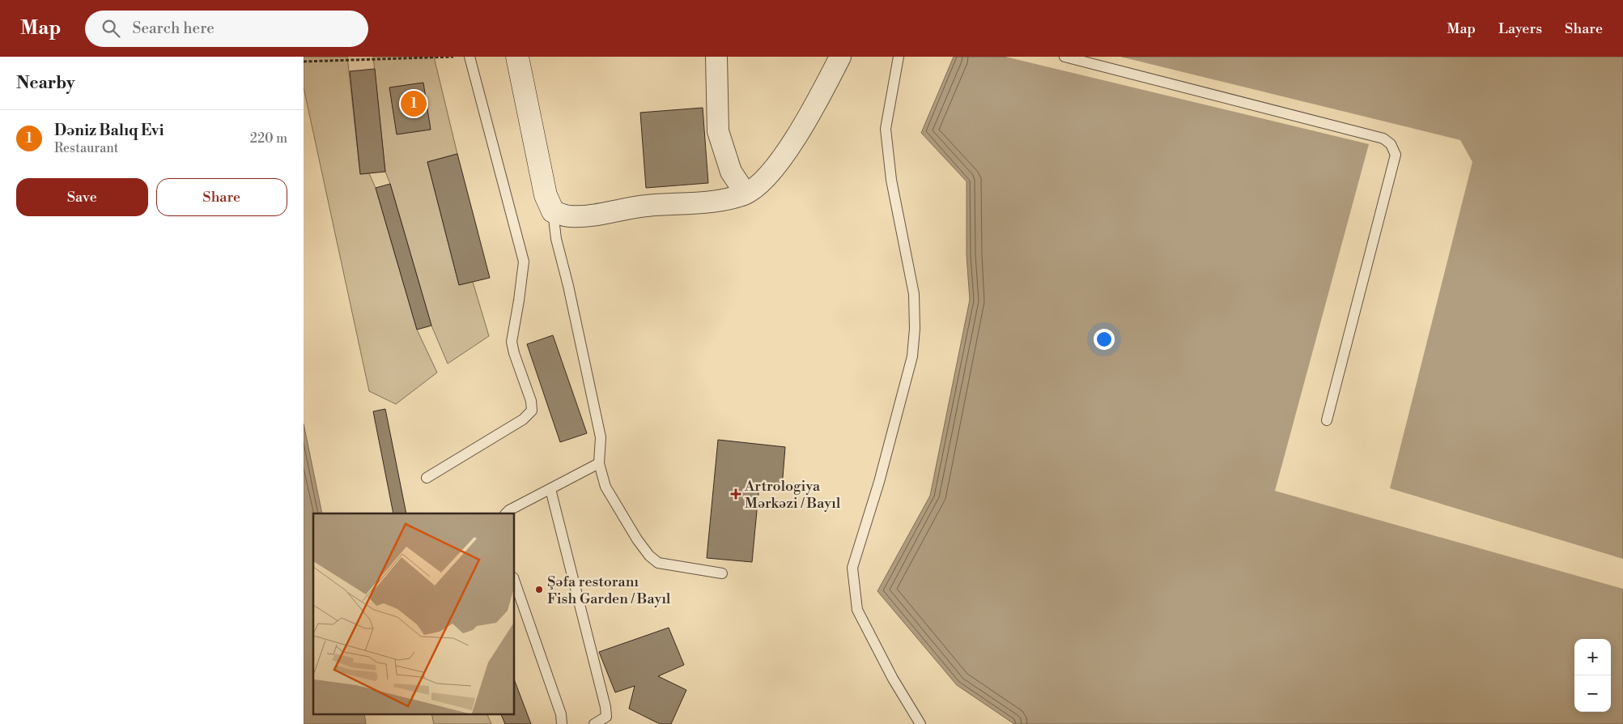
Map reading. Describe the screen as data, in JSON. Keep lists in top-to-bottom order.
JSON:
{
  "places": {
    "health": ["Artrologiya Mərkəzi / Bayıl"],
    "other": ["Şəfa restoranı Fish Garden / Bayıl"]
  },
  "page": {
    "header": "Map",
    "search": "Search here",
    "nav": ["Map", "Layers", "Share"],
    "heading": "Nearby",
    "pins": "1",
    "list": [
      {
        "mark": "1",
        "name": "Dəniz Balıq Evi",
        "note": "Restaurant",
        "value": "220 m"
      }
    ],
    "buttons": ["Save", "Share"],
    "map_buttons": ["+", "−"]
  }
}
